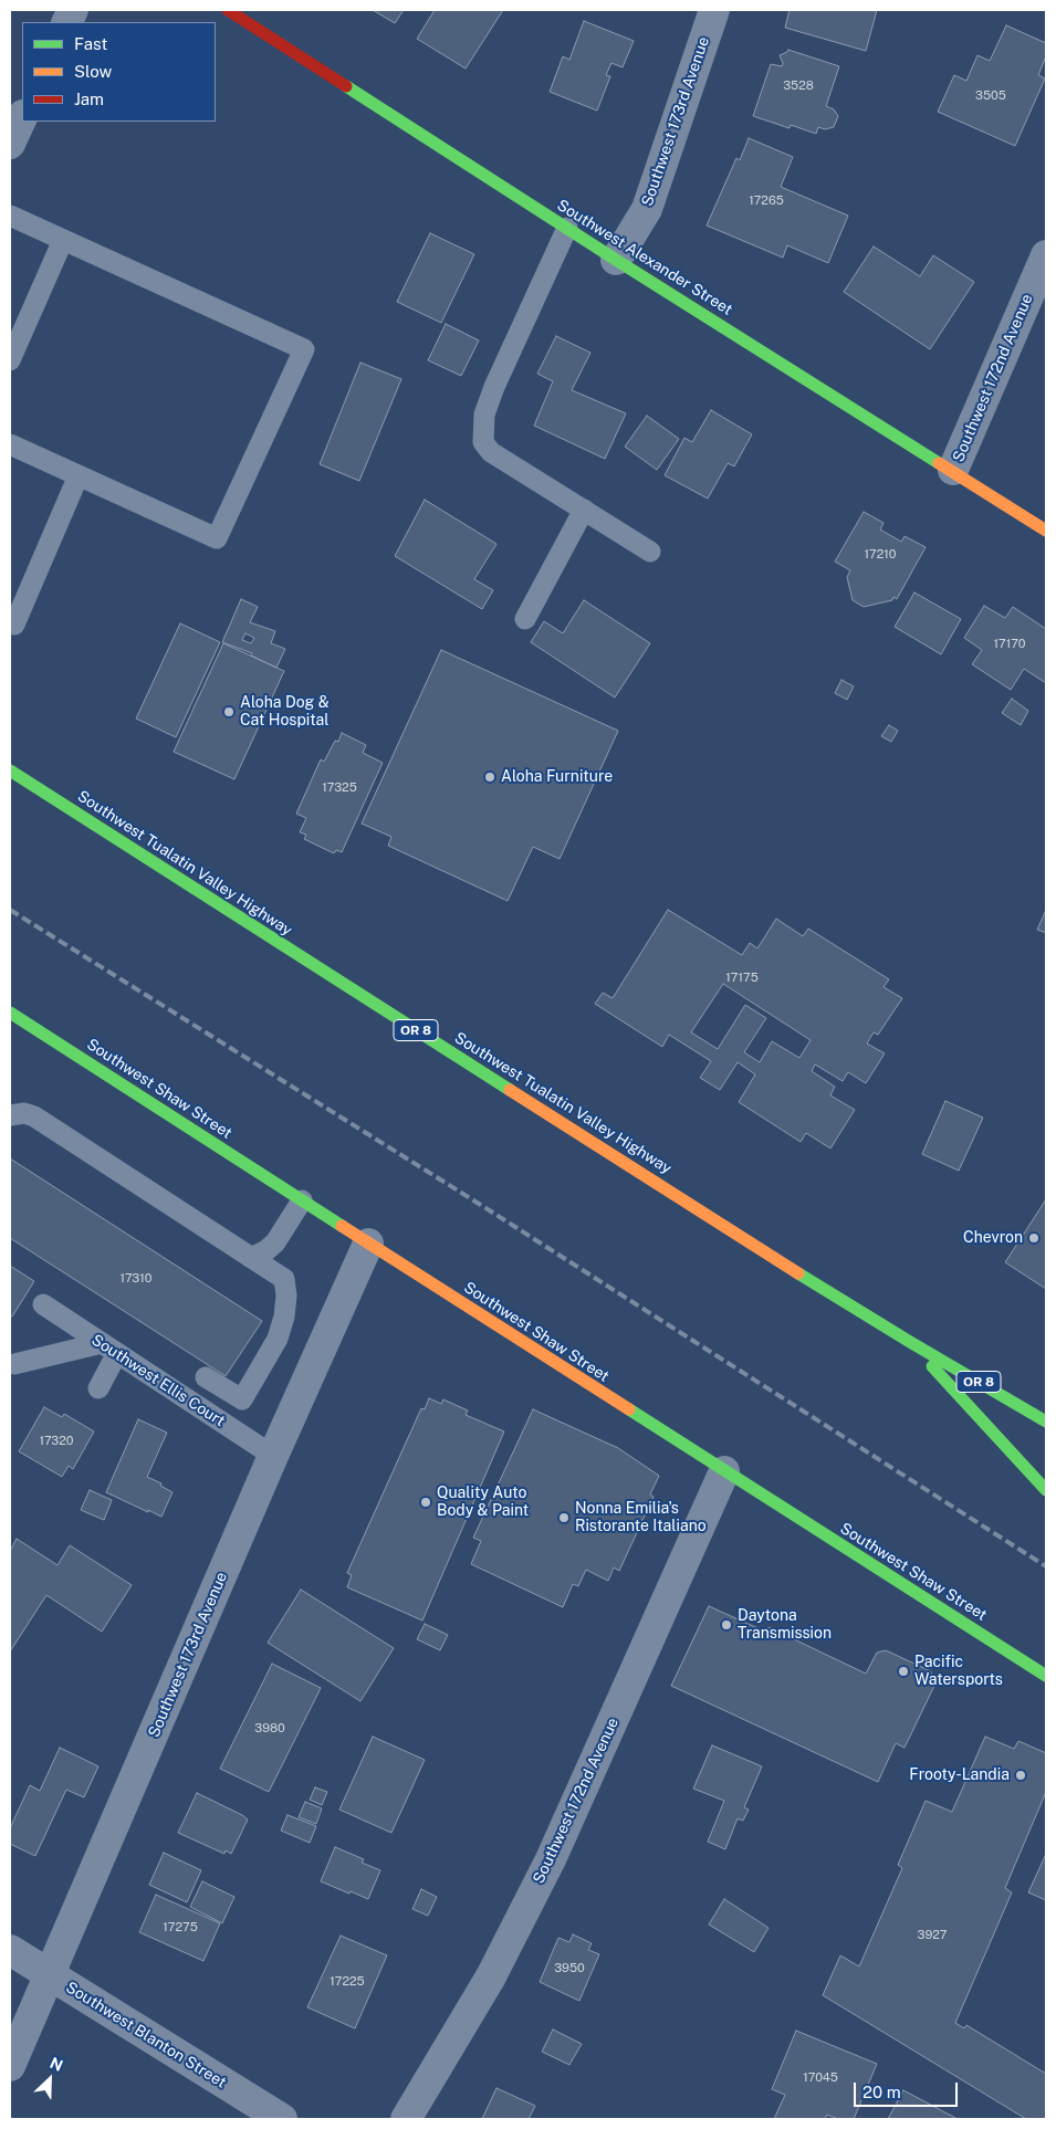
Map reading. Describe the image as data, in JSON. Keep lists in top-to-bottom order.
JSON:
{
  "streets": {
    "street": [
      "Southwest 173rd Avenue",
      "Southwest Alexander Street",
      "Southwest 172nd Avenue",
      "Southwest Tualatin Valley Highway",
      "OR 8",
      "Southwest Shaw Street",
      "Southwest Blanton Street"
    ],
    "lane": ["Southwest Ellis Court"]
  },
  "crossings": [
    ["Southwest 173rd Avenue", "Southwest Alexander Street"],
    ["Southwest 173rd Avenue", "Southwest Shaw Street"],
    ["Southwest 173rd Avenue", "Southwest Ellis Court"],
    ["Southwest 173rd Avenue", "Southwest Blanton Street"],
    ["Southwest Alexander Street", "Southwest 172nd Avenue"],
    ["Southwest 172nd Avenue", "Southwest Shaw Street"]
  ],
  "places": [
    "Aloha Dog & Cat Hospital",
    "Aloha Furniture",
    "Chevron",
    "Quality Auto Body & Paint",
    "Nonna Emilia's Ristorante Italiano",
    "Daytona Transmission",
    "Pacific Watersports",
    "Frooty-Landia"
  ],
  "house_numbers": [
    "3528",
    "3505",
    "17265",
    "17210",
    "17170",
    "17325",
    "17175",
    "17310",
    "17320",
    "3980",
    "17275",
    "3927",
    "3950",
    "17225",
    "17045"
  ],
  "legend": ["Fast", "Slow", "Jam"],
  "scale_bar": "20 m",
  "north": "top right"
}
